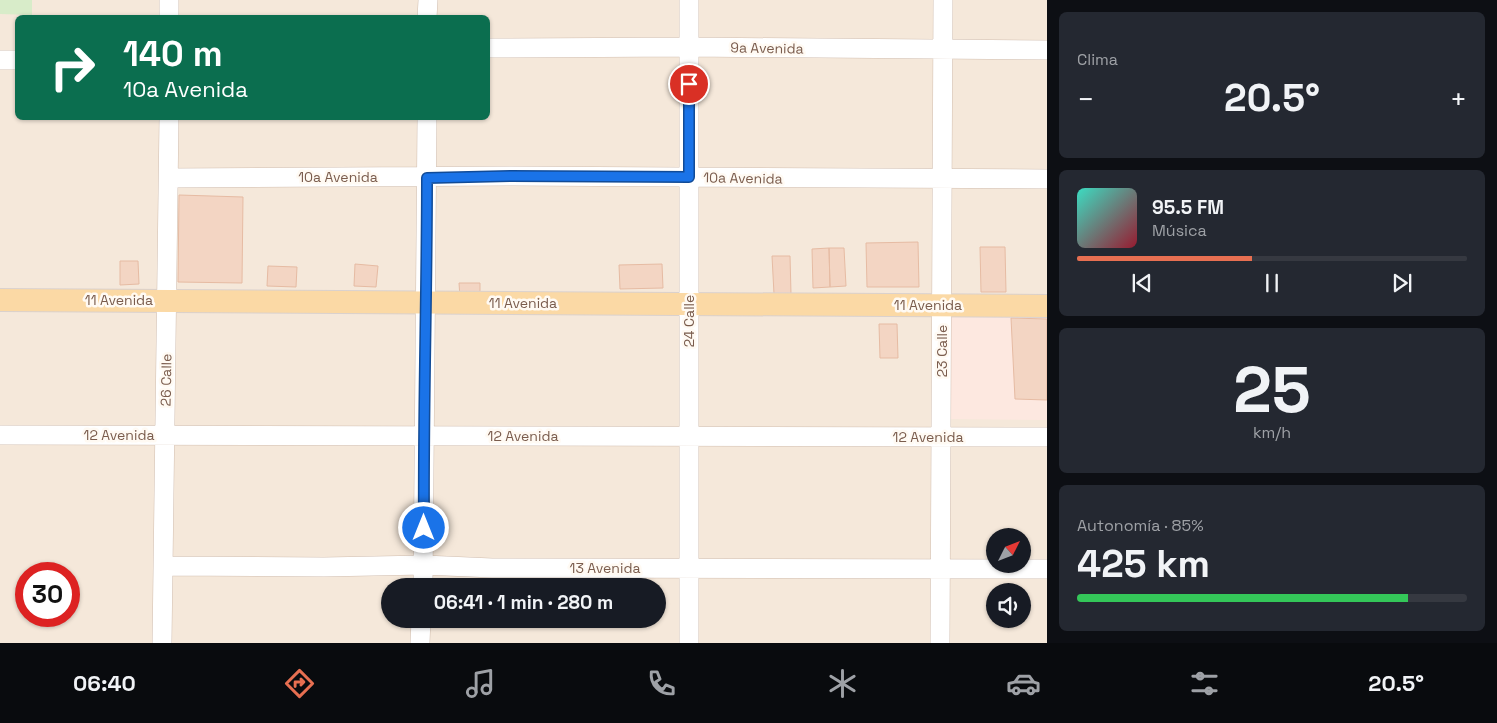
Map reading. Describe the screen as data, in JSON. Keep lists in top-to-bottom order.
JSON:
{
  "streets": {
    "main road": ["11 Avenida"],
    "street": [
      "9a Avenida",
      "10a Avenida",
      "24 Calle",
      "23 Calle",
      "26 Calle",
      "12 Avenida",
      "13 Avenida"
    ]
  },
  "crossings": [
    ["9a Avenida", "24 Calle"],
    ["9a Avenida", "23 Calle"],
    ["10a Avenida", "24 Calle"],
    ["10a Avenida", "23 Calle"],
    ["10a Avenida", "26 Calle"],
    ["11 Avenida", "24 Calle"],
    ["11 Avenida", "23 Calle"],
    ["11 Avenida", "26 Calle"],
    ["24 Calle", "12 Avenida"],
    ["24 Calle", "13 Avenida"],
    ["23 Calle", "12 Avenida"],
    ["23 Calle", "13 Avenida"],
    ["26 Calle", "12 Avenida"],
    ["26 Calle", "13 Avenida"]
  ],
  "north": "top right",
  "page": {
    "tile": [
      "Clima",
      ["25", "km/h"],
      ["Autonomía · 85%", "425 km"]
    ],
    "turn": ["140 m", "10a Avenida"],
    "heat": ["−", "20.5°", "+"],
    "song": ["95.5 FM", "Música"],
    "limit": "30",
    "trip": "06:41 · 1 min · 280 m",
    "tabs": ["06:40", "20.5°"]
  }
}
